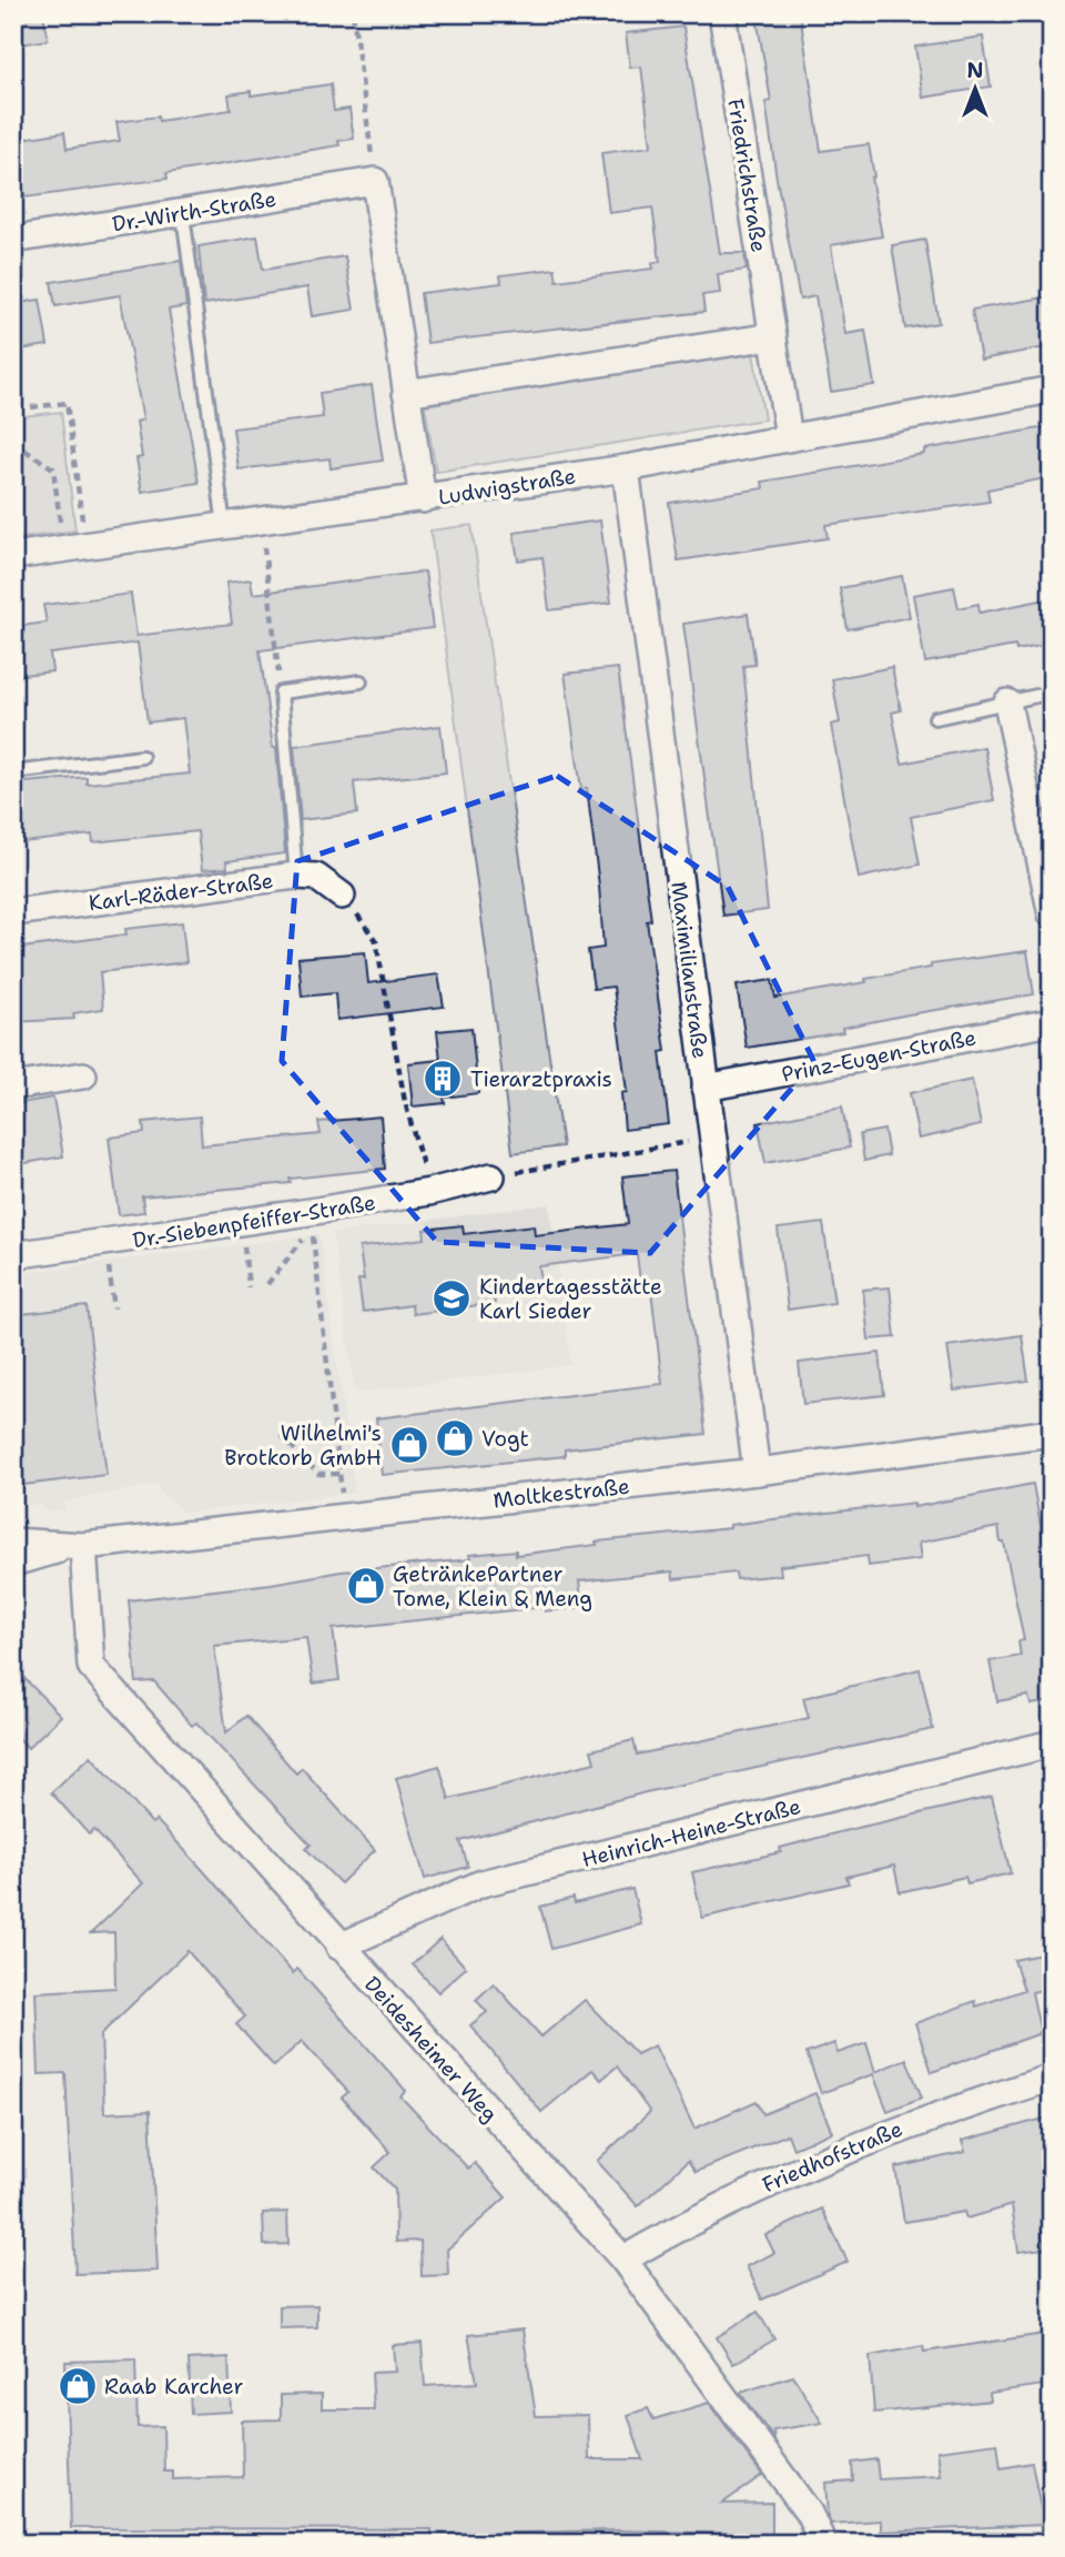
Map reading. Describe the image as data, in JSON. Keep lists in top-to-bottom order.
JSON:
{
  "streets": {
    "street": [
      "Friedrichstraße",
      "Dr.-Wirth-Straße",
      "Ludwigstraße",
      "Karl-Räder-Straße",
      "Maximilianstraße",
      "Prinz-Eugen-Straße",
      "Dr.-Siebenpfeiffer-Straße",
      "Moltkestraße",
      "Heinrich-Heine-Straße",
      "Deidesheimer Weg",
      "Friedhofstraße"
    ]
  },
  "crossings": [
    ["Ludwigstraße", "Maximilianstraße"],
    ["Maximilianstraße", "Prinz-Eugen-Straße"],
    ["Maximilianstraße", "Moltkestraße"],
    ["Moltkestraße", "Deidesheimer Weg"],
    ["Heinrich-Heine-Straße", "Deidesheimer Weg"],
    ["Deidesheimer Weg", "Friedhofstraße"]
  ],
  "places": {
    "building": ["Tierarztpraxis"],
    "school or university": ["Kindertagesstätte Karl Sieder"],
    "shop": [
      "Vogt",
      "Wilhelmi's Brotkorb GmbH",
      "GetränkePartner Tome, Klein & Meng",
      "Raab Karcher"
    ]
  },
  "north": "top"
}
